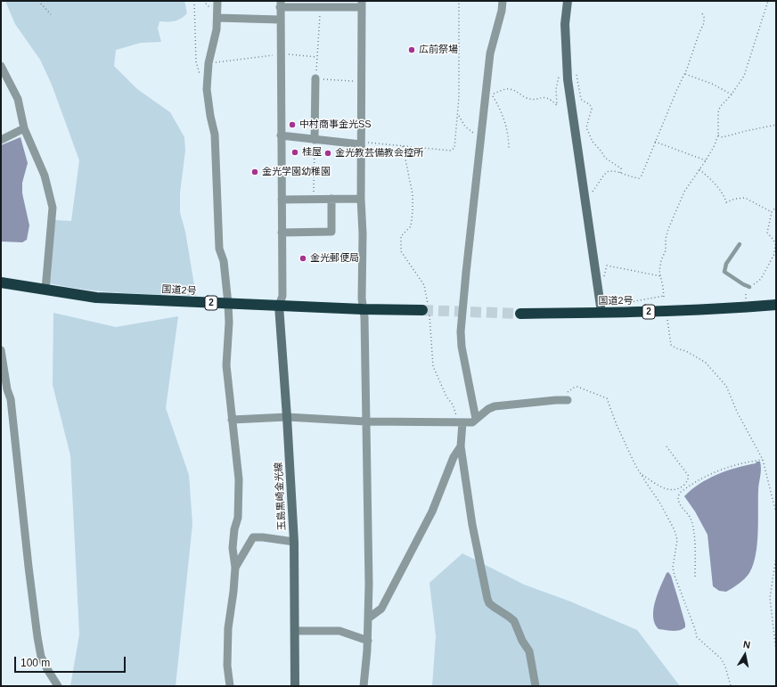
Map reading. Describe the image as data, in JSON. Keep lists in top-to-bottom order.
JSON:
{
  "streets": {
    "highway": ["国道2号", "2"],
    "main road": ["玉島黒崎金光線"]
  },
  "crossings": [
    ["国道2号", "玉島黒崎金光線"]
  ],
  "places": [
    "広前祭場",
    "中村商事金光SS",
    "桂屋",
    "金光教芸備教会控所",
    "金光学園幼稚園",
    "金光郵便局"
  ],
  "scale_bar": "100 m",
  "north": "top"
}
